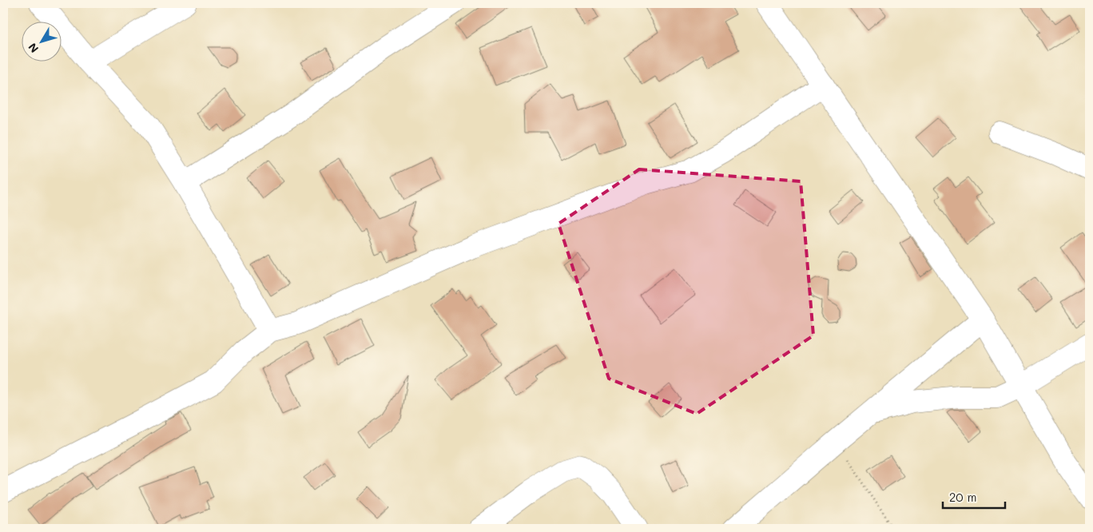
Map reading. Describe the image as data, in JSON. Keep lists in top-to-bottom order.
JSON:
{
  "scale_bar": "20 m",
  "north": "bottom left"
}
